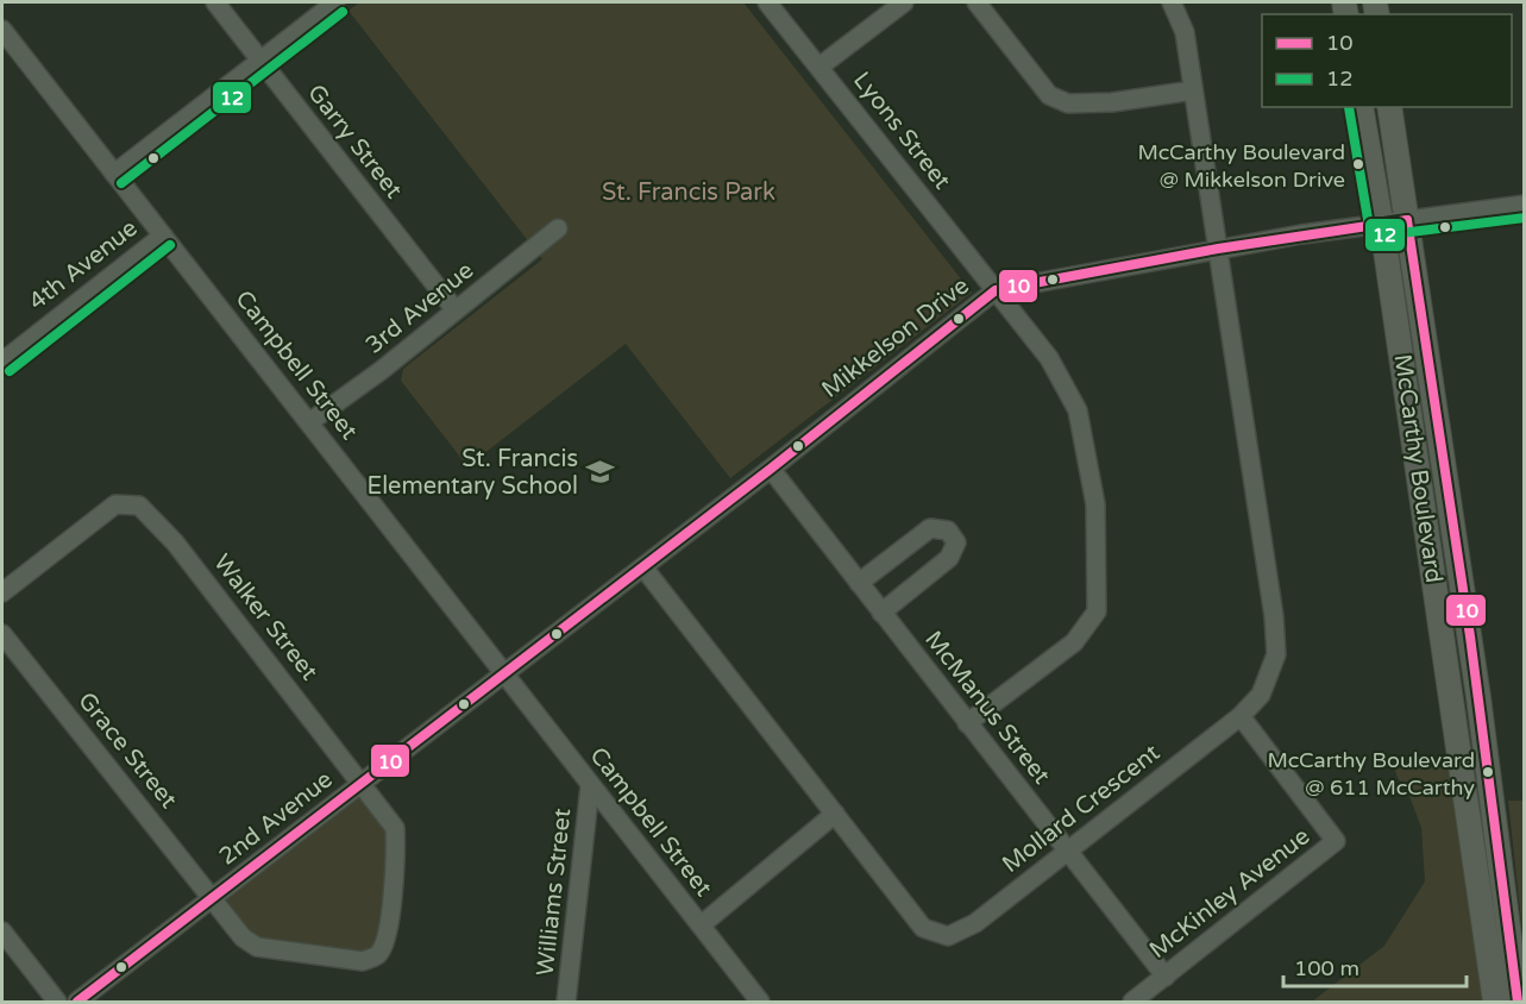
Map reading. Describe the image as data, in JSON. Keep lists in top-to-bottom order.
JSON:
{
  "streets": {
    "main road": ["McCarthy Boulevard"],
    "street": [
      "Lyons Street",
      "Garry Street",
      "4th Avenue",
      "3rd Avenue",
      "Mikkelson Drive",
      "Campbell Street",
      "Walker Street",
      "McManus Street",
      "Grace Street",
      "Mollard Crescent",
      "2nd Avenue",
      "Williams Street",
      "McKinley Avenue"
    ]
  },
  "crossings": [
    ["Lyons Street", "Mikkelson Drive"],
    ["Lyons Street", "McManus Street"],
    ["Garry Street", "3rd Avenue"],
    ["4th Avenue", "Campbell Street"],
    ["3rd Avenue", "Campbell Street"],
    ["Mikkelson Drive", "Campbell Street"],
    ["Mikkelson Drive", "McCarthy Boulevard"],
    ["Mikkelson Drive", "McManus Street"],
    ["Mikkelson Drive", "Mollard Crescent"],
    ["Mikkelson Drive", "2nd Avenue"],
    ["Campbell Street", "2nd Avenue"],
    ["Campbell Street", "Williams Street"],
    ["Walker Street", "Grace Street"],
    ["Walker Street", "2nd Avenue"],
    ["McManus Street", "Mollard Crescent"],
    ["McManus Street", "McKinley Avenue"],
    ["Grace Street", "2nd Avenue"],
    ["Mollard Crescent", "McKinley Avenue"]
  ],
  "parks": ["St. Francis Park"],
  "places": {
    "other": ["McCarthy Boulevard @ Mikkelson Drive", "McCarthy Boulevard @ 611 McCarthy"],
    "school or university": ["St. Francis Elementary School"]
  },
  "lines": ["transit line 12", "transit line 10"],
  "legend": ["10", "12"],
  "scale_bar": "100 m"
}
